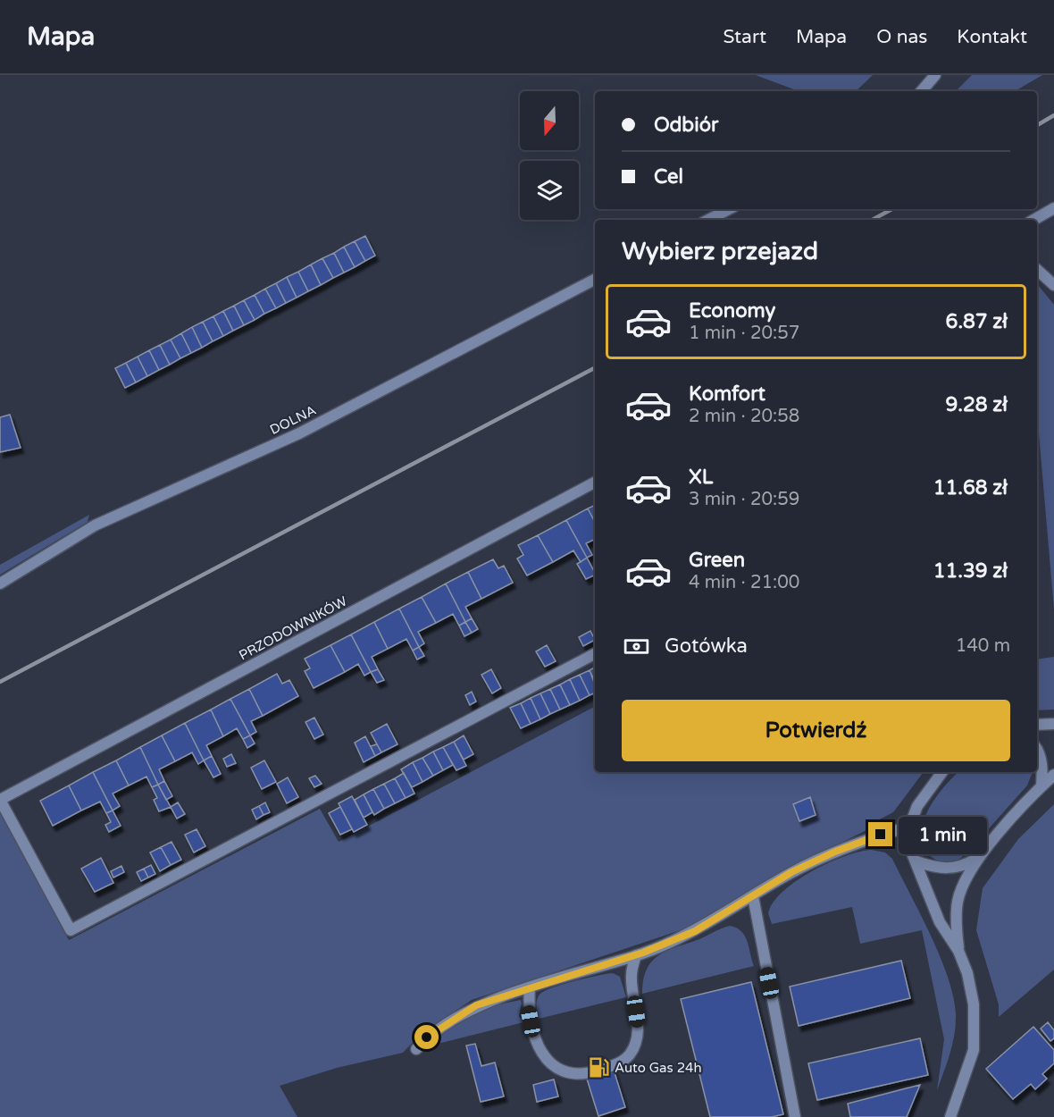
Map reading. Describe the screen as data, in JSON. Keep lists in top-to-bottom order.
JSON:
{
  "streets": {
    "street": ["DOLNA", "PRZODOWNIKÓW"]
  },
  "places": {
    "fuel station": ["Auto Gas 24h"]
  },
  "north": "bottom",
  "page": {
    "header": "Mapa",
    "nav": [
      "Start",
      "Mapa",
      "O nas",
      "Kontakt"
    ],
    "banner": ["Odbiór", "Cel"],
    "heading": "Wybierz przejazd",
    "list": [
      {
        "name": "Economy",
        "note": "1 min · 20:57",
        "value": "6.87 zł"
      },
      {
        "name": "Komfort",
        "note": "2 min · 20:58",
        "value": "9.28 zł"
      },
      {
        "name": "XL",
        "note": "3 min · 20:59",
        "value": "11.68 zł"
      },
      {
        "name": "Green",
        "note": "4 min · 21:00",
        "value": "11.39 zł"
      }
    ],
    "pay": ["Gotówka", "140 m"],
    "buttons": "Potwierdź",
    "bubble": "1 min"
  }
}
